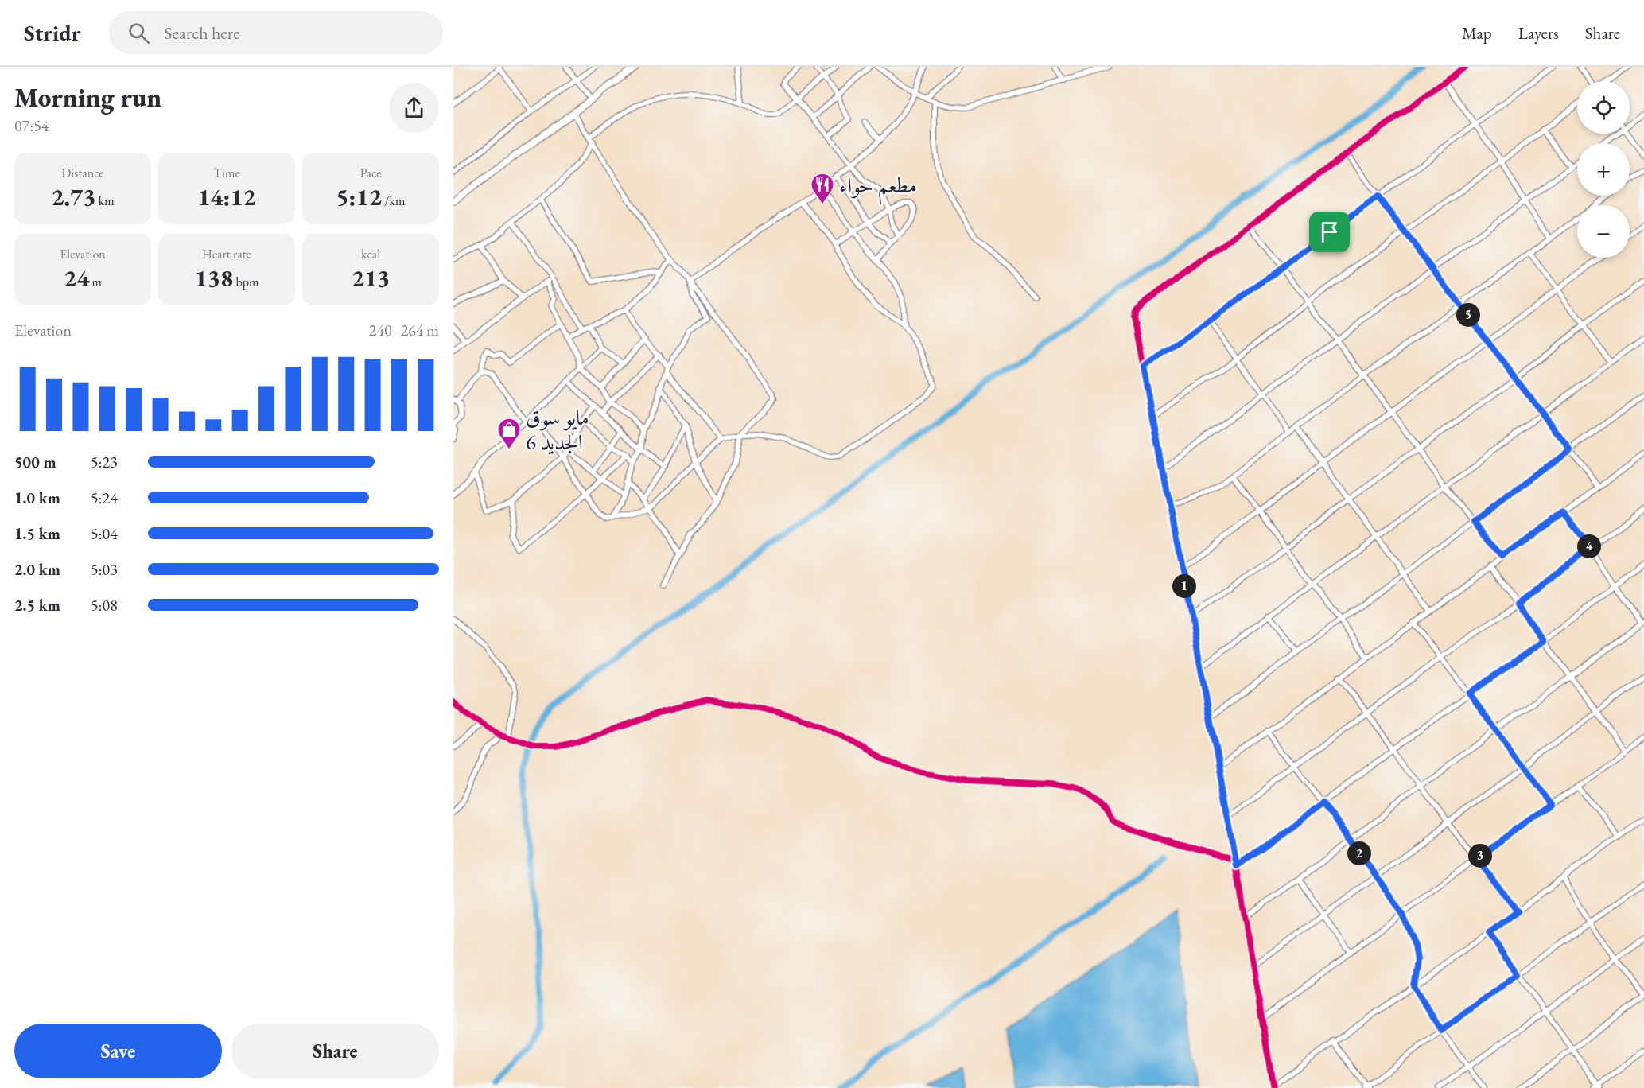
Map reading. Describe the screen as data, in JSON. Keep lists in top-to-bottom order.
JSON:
{
  "places": {
    "restaurant": ["مطعم حواء"],
    "shop": ["مايو سوق 6 الجديد"]
  },
  "page": {
    "header": "Stridr",
    "search": "Search here",
    "nav": ["Map", "Layers", "Share"],
    "heading": ["Morning run", "07:54"],
    "map_buttons": ["+", "−"],
    "stats": [
      ["Distance", "2.73 km"],
      ["Time", "14:12"],
      ["Pace", "5:12 /km"],
      ["Elevation", "24 m"],
      ["Heart rate", "138 bpm"],
      ["kcal", "213"]
    ],
    "pins": [
      "5",
      "4",
      "1",
      "2",
      "3"
    ],
    "chart": ["Elevation", "240–264 m"],
    "list": [
      {
        "name": "500 m",
        "note": "5:23"
      },
      {
        "name": "1.0 km",
        "note": "5:24"
      },
      {
        "name": "1.5 km",
        "note": "5:04"
      },
      {
        "name": "2.0 km",
        "note": "5:03"
      },
      {
        "name": "2.5 km",
        "note": "5:08"
      }
    ],
    "buttons": ["Save", "Share"]
  }
}
